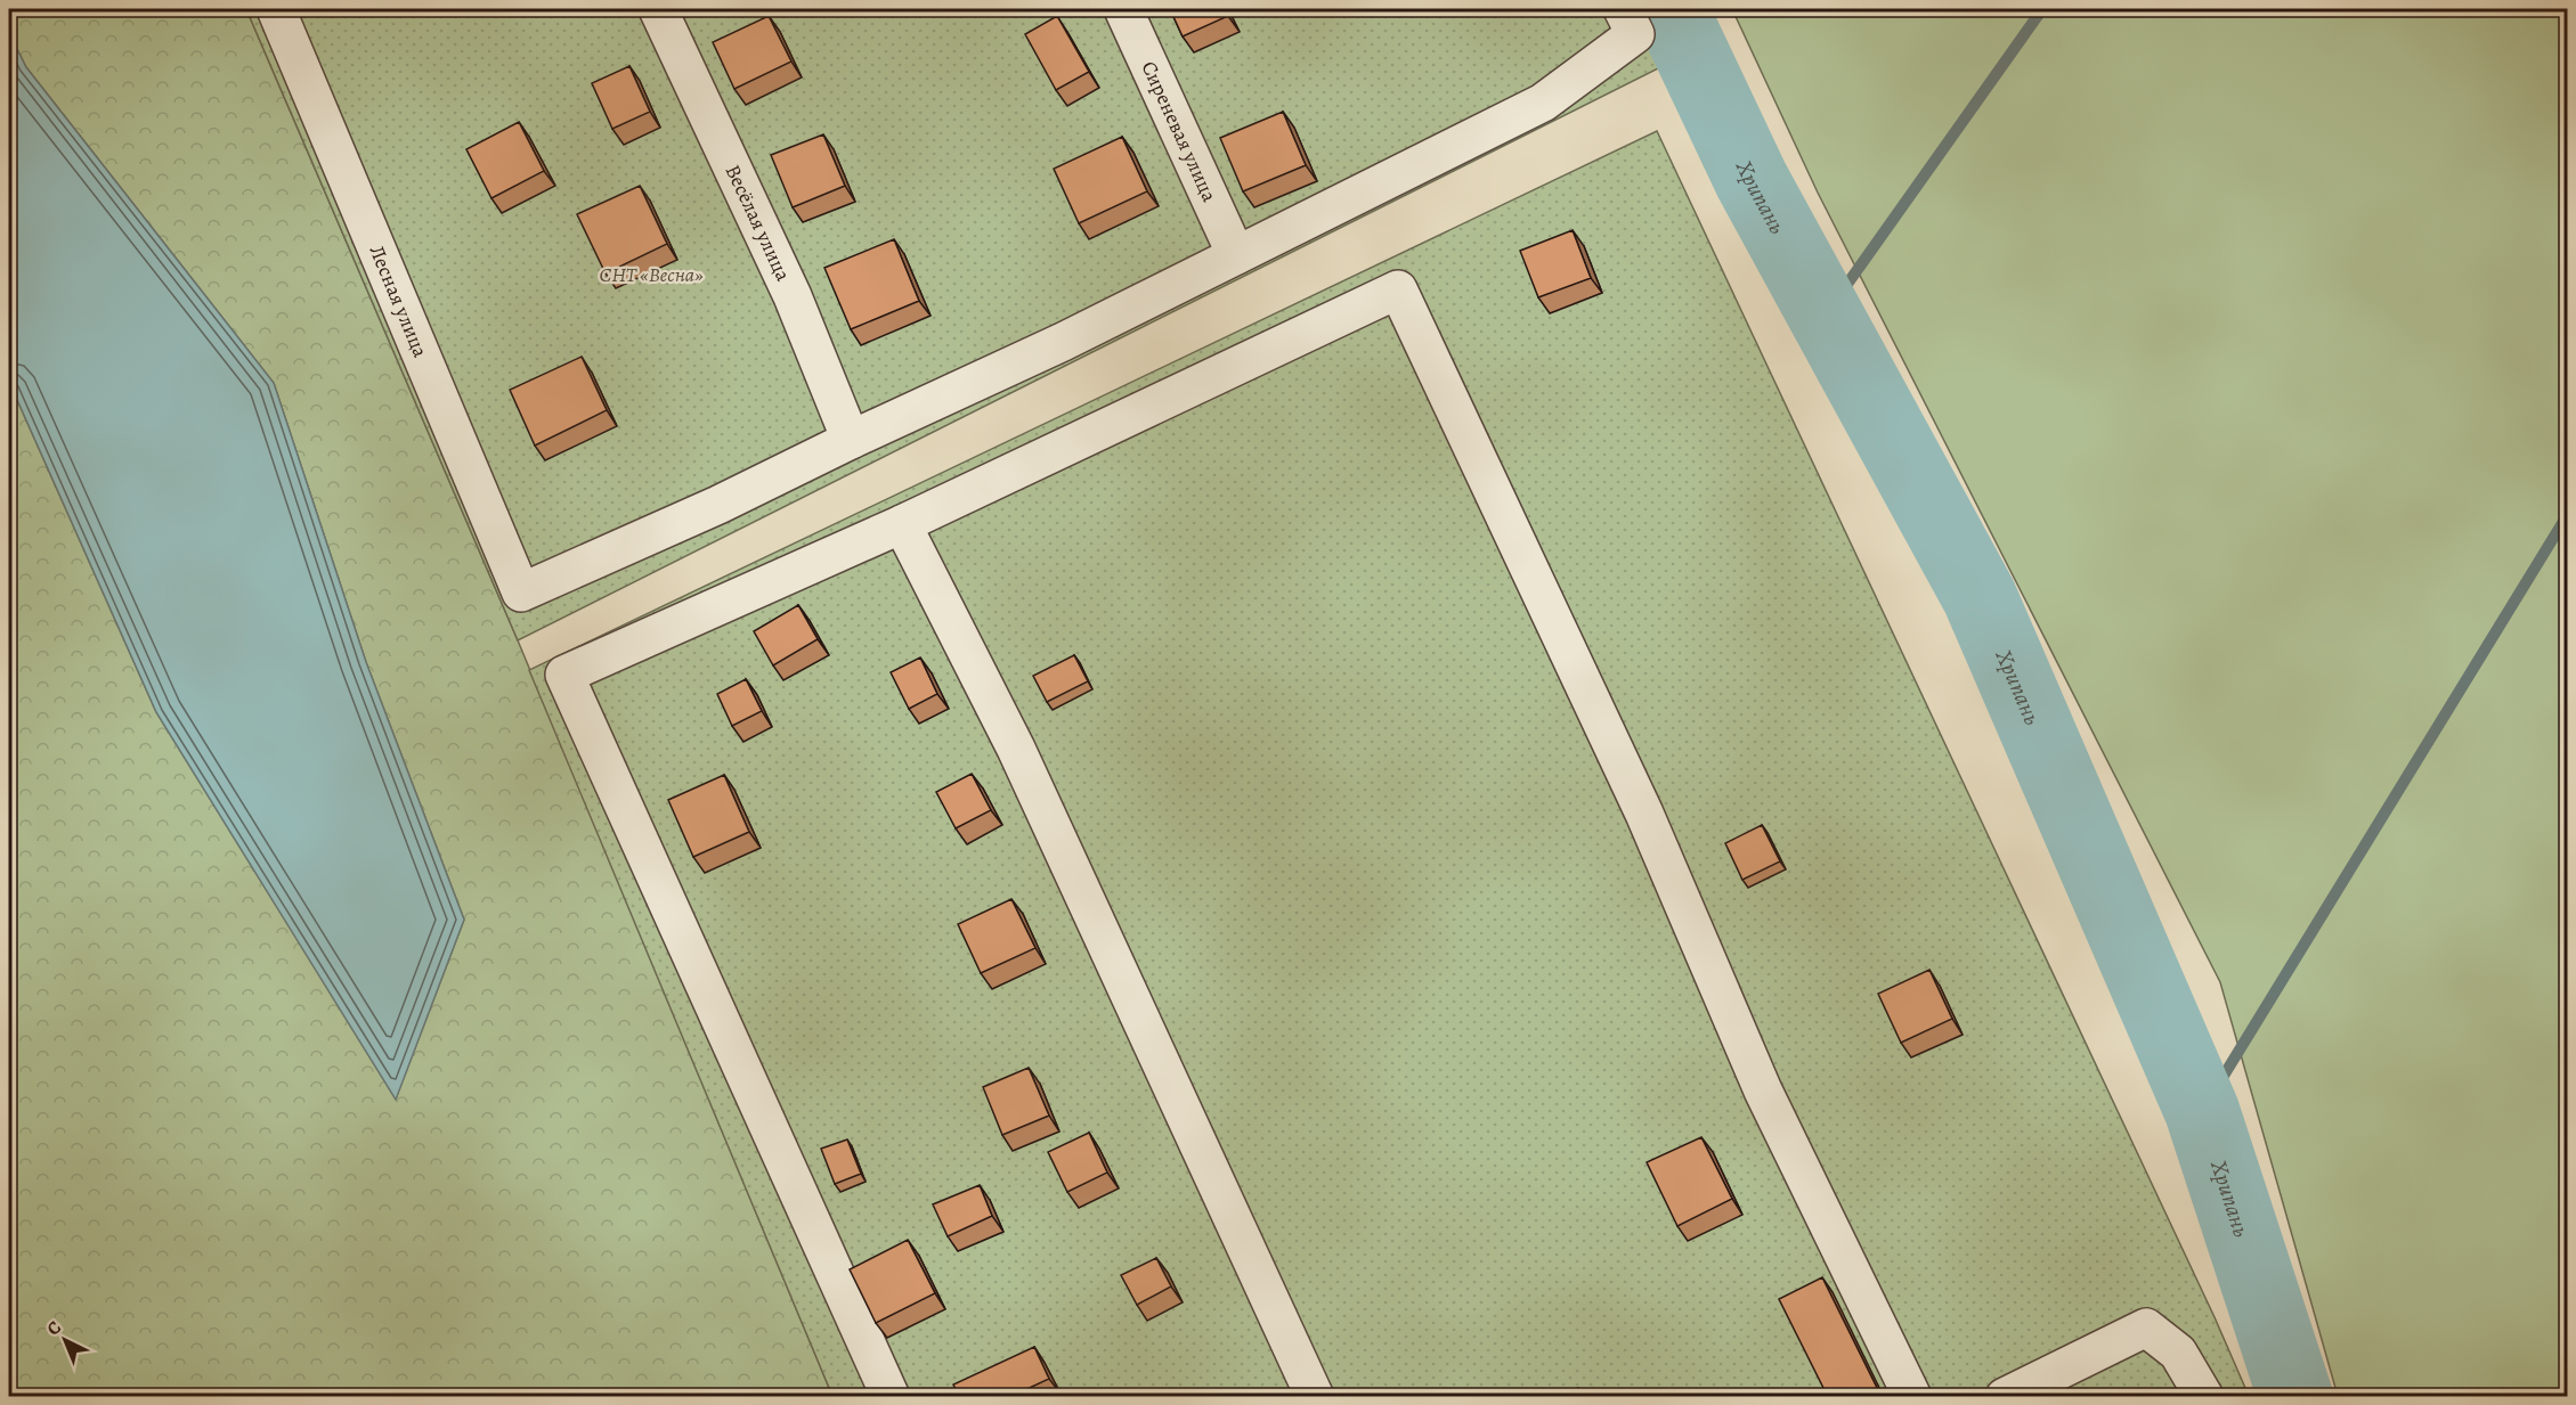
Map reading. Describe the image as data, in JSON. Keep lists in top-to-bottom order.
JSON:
{
  "streets": {
    "street": ["Сиреневая улица", "Весёлая улица", "Лесная улица"]
  },
  "crossings": [
    ["Весёлая улица", "Лесная улица"]
  ],
  "water": ["Хрипань"],
  "parks": ["СНТ «Весна»"],
  "north": "top left"
}
